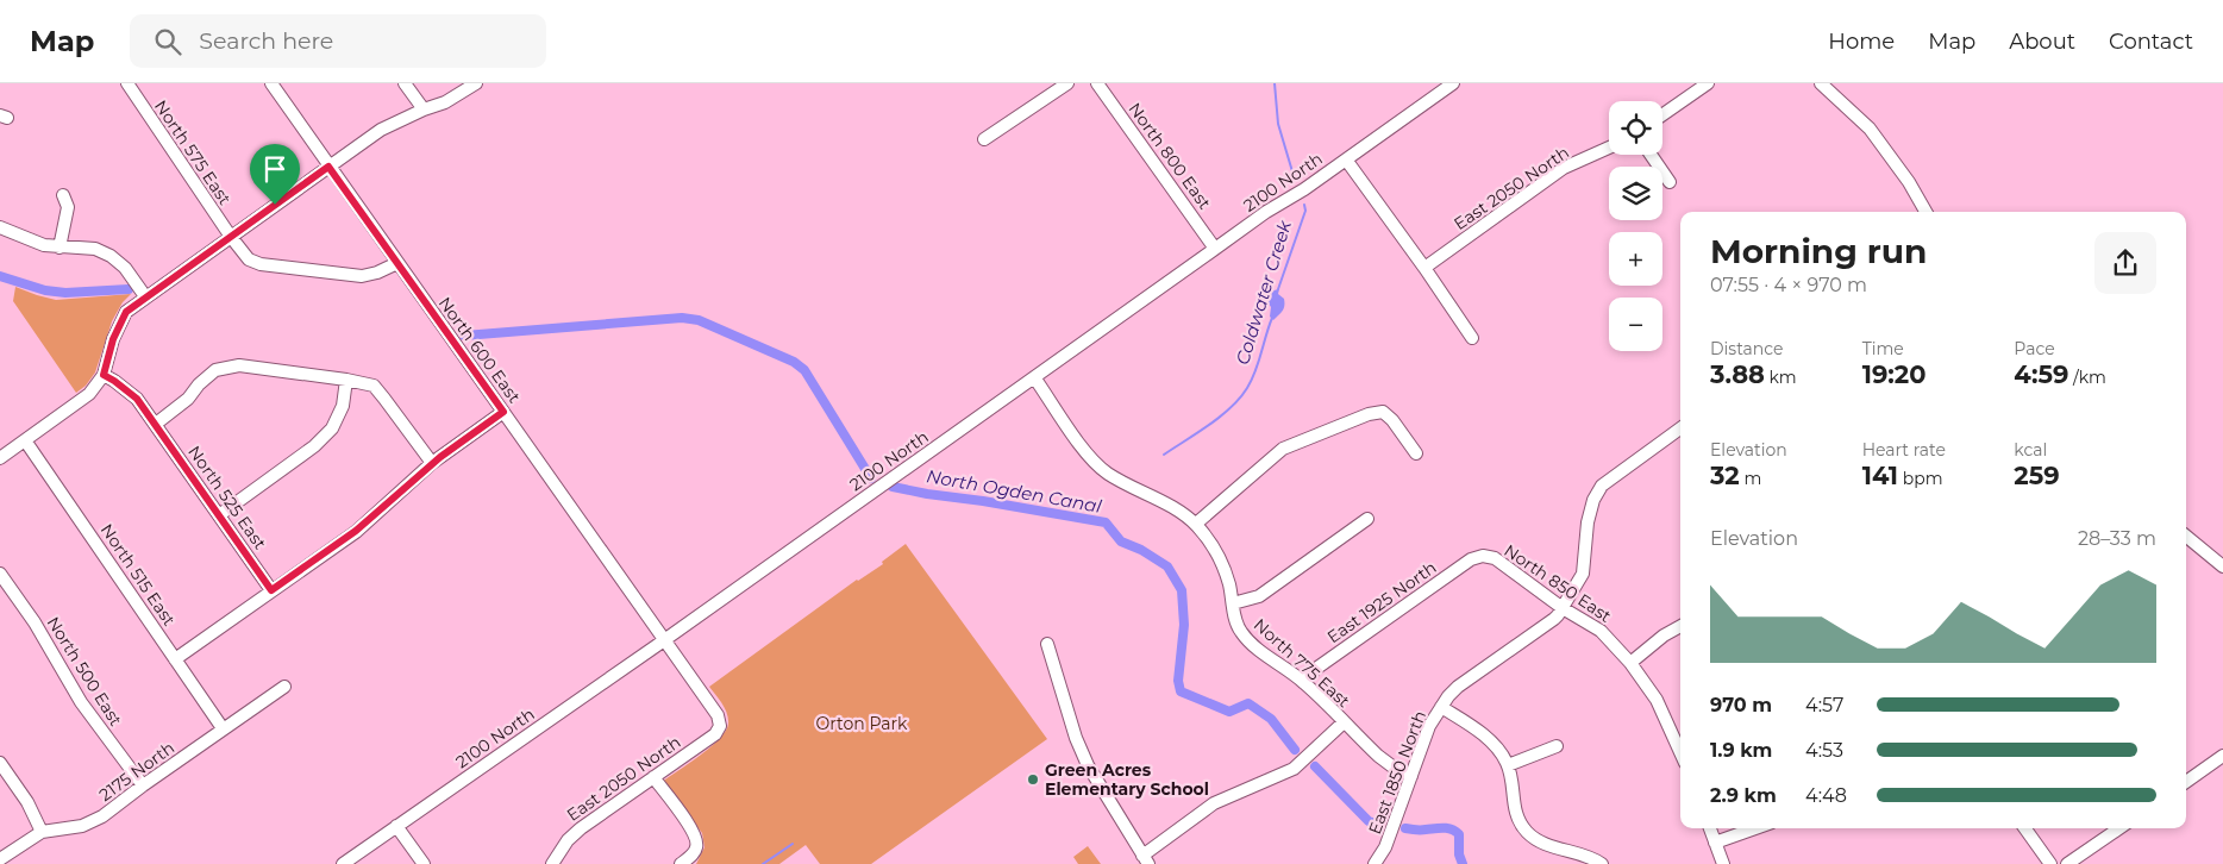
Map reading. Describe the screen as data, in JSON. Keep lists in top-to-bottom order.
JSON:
{
  "streets": {
    "street": [
      "North 575 East",
      "North 800 East",
      "2100 North",
      "East 2050 North",
      "North 600 East",
      "North 525 East",
      "North 515 East",
      "North 850 East",
      "East 1925 North",
      "North 775 East",
      "North 500 East",
      "2175 North",
      "East 1850 North"
    ]
  },
  "crossings": [
    ["North 575 East", "North 600 East"],
    ["North 800 East", "2100 North"],
    ["2100 North", "North 600 East"],
    ["2100 North", "North 775 East"],
    ["East 2050 North", "North 600 East"],
    ["North 515 East", "2175 North"],
    ["North 850 East", "East 1925 North"],
    ["North 850 East", "East 1850 North"],
    ["East 1925 North", "North 775 East"],
    ["North 775 East", "East 1850 North"],
    ["North 500 East", "2175 North"]
  ],
  "water": ["Coldwater Creek", "North Ogden Canal"],
  "parks": ["Orton Park"],
  "places": ["Green Acres Elementary School"],
  "page": {
    "header": "Map",
    "search": "Search here",
    "nav": [
      "Home",
      "Map",
      "About",
      "Contact"
    ],
    "map_buttons": ["+", "−"],
    "heading": ["Morning run", "07:55 · 4 × 970 m"],
    "stats": [
      ["Distance", "3.88 km"],
      ["Time", "19:20"],
      ["Pace", "4:59 /km"],
      ["Elevation", "32 m"],
      ["Heart rate", "141 bpm"],
      ["kcal", "259"]
    ],
    "chart": ["Elevation", "28–33 m"],
    "list": [
      {
        "name": "970 m",
        "note": "4:57"
      },
      {
        "name": "1.9 km",
        "note": "4:53"
      },
      {
        "name": "2.9 km",
        "note": "4:48"
      }
    ]
  }
}
